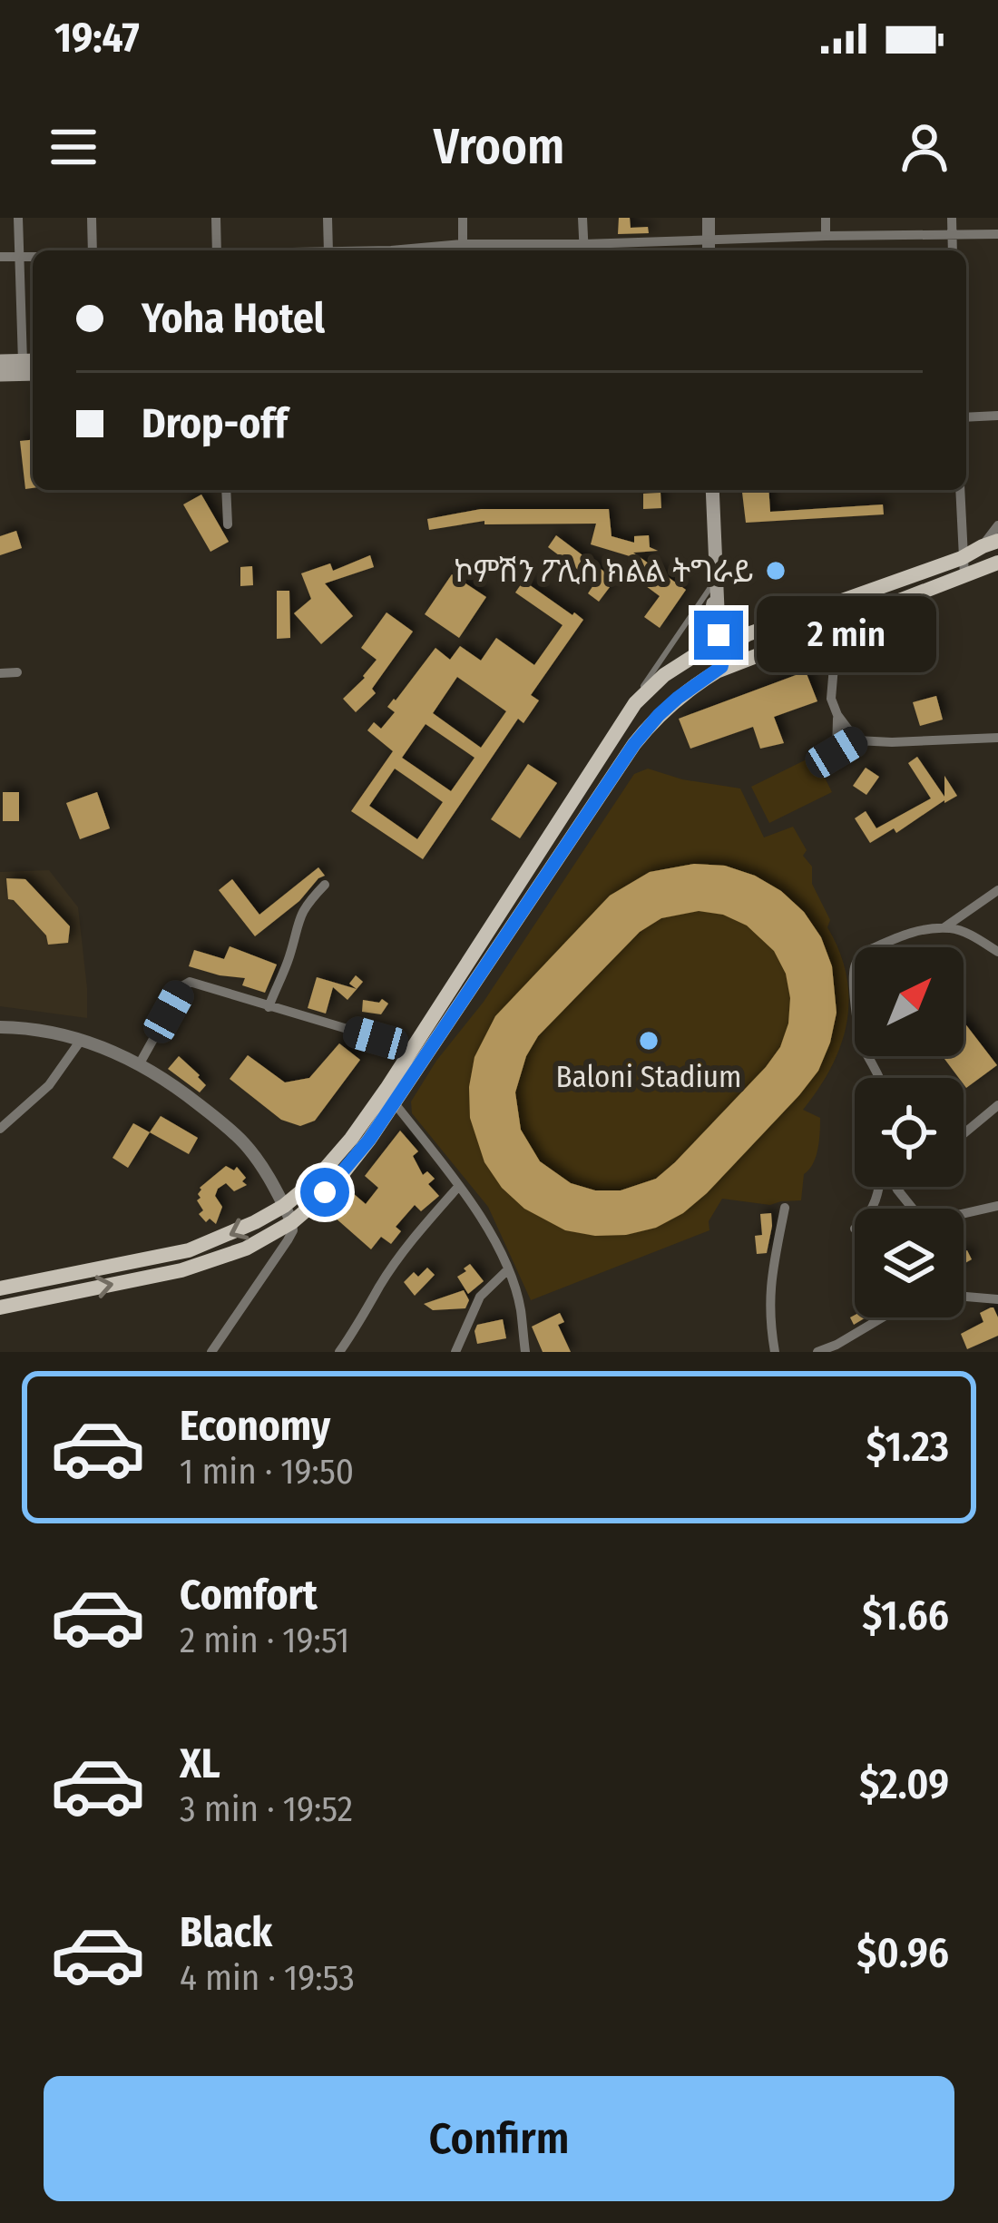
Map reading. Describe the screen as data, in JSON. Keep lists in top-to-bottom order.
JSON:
{
  "places": ["ኮምሽን ፖሊስ ክልል ትግራይ", "Baloni Stadium"],
  "north": "top right",
  "page": {
    "status": "19:47",
    "header": "Vroom",
    "banner": ["Yoha Hotel", "Drop-off"],
    "bubble": "2 min",
    "list": [
      {
        "name": "Economy",
        "note": "1 min · 19:50",
        "value": "$1.23"
      },
      {
        "name": "Comfort",
        "note": "2 min · 19:51",
        "value": "$1.66"
      },
      {
        "name": "XL",
        "note": "3 min · 19:52",
        "value": "$2.09"
      },
      {
        "name": "Black",
        "note": "4 min · 19:53",
        "value": "$0.96"
      }
    ],
    "buttons": "Confirm"
  }
}
